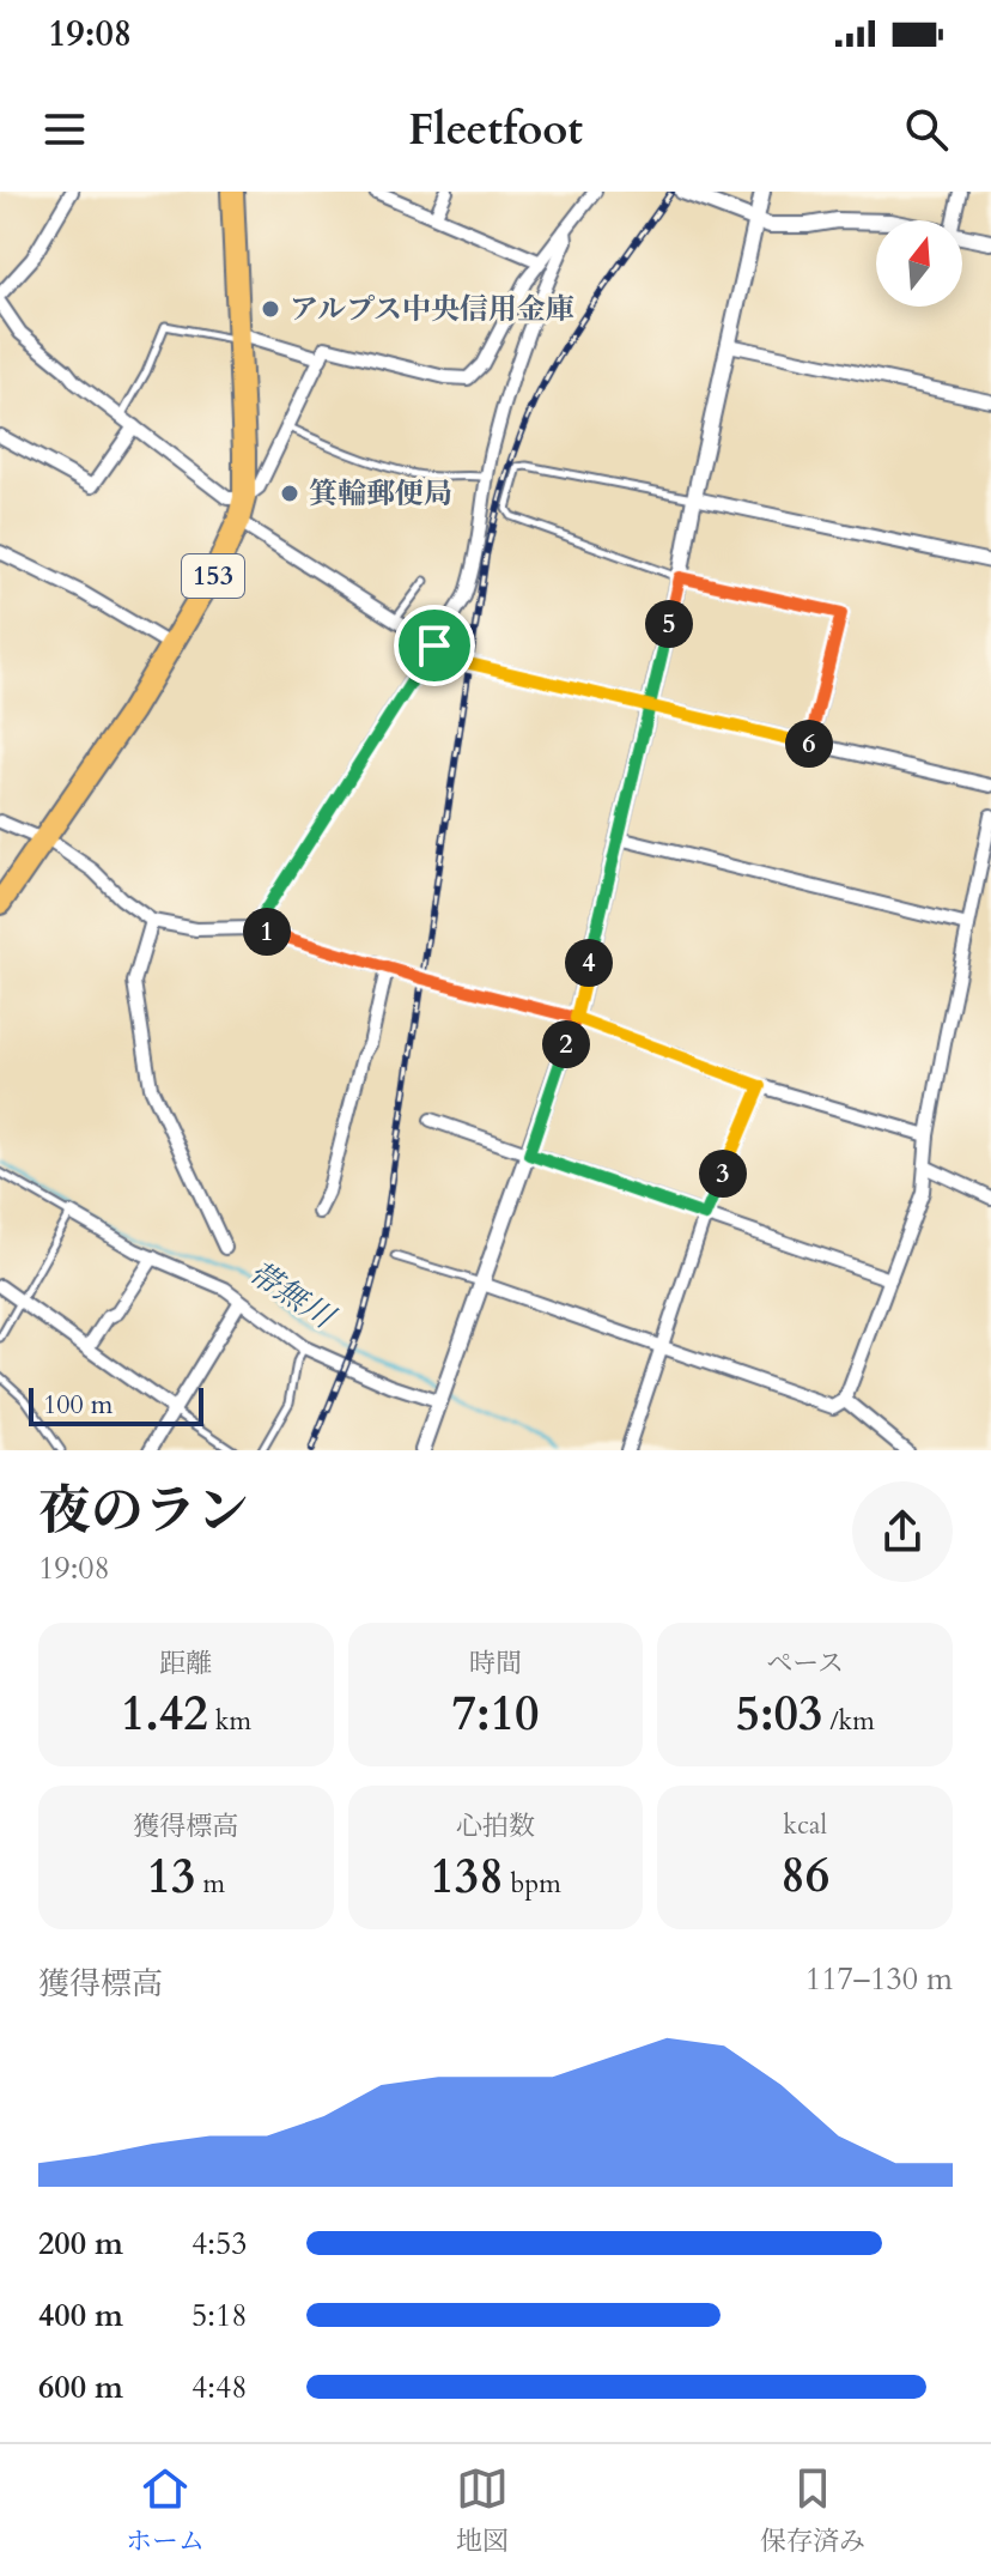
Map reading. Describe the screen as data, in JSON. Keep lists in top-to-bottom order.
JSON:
{
  "streets": {
    "highway": ["153"]
  },
  "water": ["帯無川"],
  "places": ["アルプス中央信用金庫", "箕輪郵便局"],
  "scale_bar": "100 m",
  "north": "top",
  "page": {
    "status": "19:08",
    "header": "Fleetfoot",
    "pins": [
      "5",
      "6",
      "1",
      "4",
      "2",
      "3"
    ],
    "scale": "100 m",
    "heading": ["夜のラン", "19:08"],
    "stats": [
      ["距離", "1.42 km"],
      ["時間", "7:10"],
      ["ペース", "5:03 /km"],
      ["獲得標高", "13 m"],
      ["心拍数", "138 bpm"],
      ["kcal", "86"]
    ],
    "chart": ["獲得標高", "117–130 m"],
    "list": [
      {
        "name": "200 m",
        "note": "4:53"
      },
      {
        "name": "400 m",
        "note": "5:18"
      },
      {
        "name": "600 m",
        "note": "4:48"
      }
    ],
    "tabs": ["ホーム", "地図", "保存済み"]
  }
}
